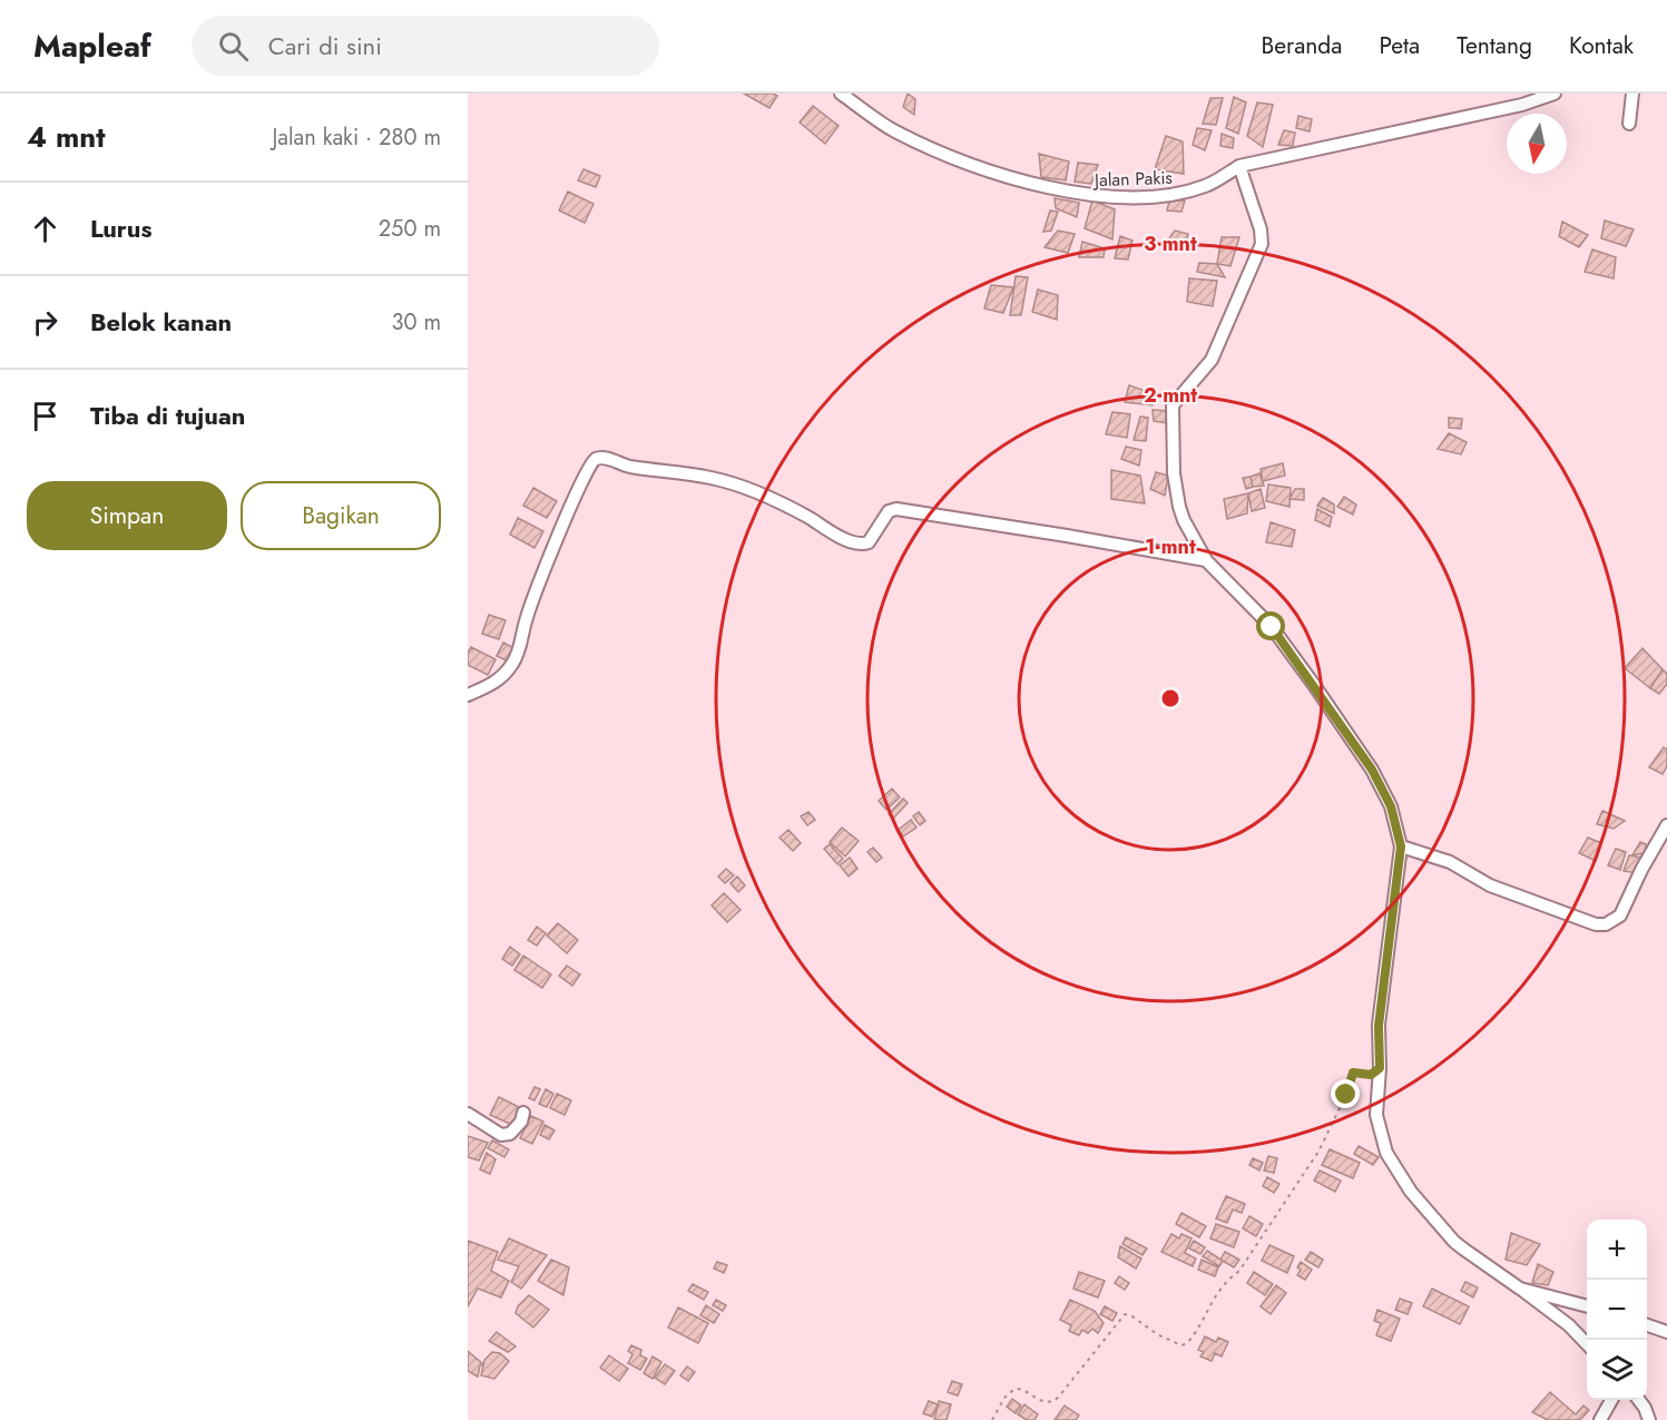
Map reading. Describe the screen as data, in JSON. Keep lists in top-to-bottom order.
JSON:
{
  "streets": {
    "street": ["Jalan Pakis"]
  },
  "north": "bottom",
  "page": {
    "header": "Mapleaf",
    "search": "Cari di sini",
    "nav": [
      "Beranda",
      "Peta",
      "Tentang",
      "Kontak"
    ],
    "heading": ["4 mnt", "Jalan kaki · 280 m"],
    "list": [
      ["Lurus", "250 m"],
      ["Belok kanan", "30 m"],
      "Tiba di tujuan"
    ],
    "buttons": ["Simpan", "Bagikan"],
    "map_buttons": ["+", "−"]
  },
  "rings": ["3 mnt", "2 mnt", "1 mnt"]
}
